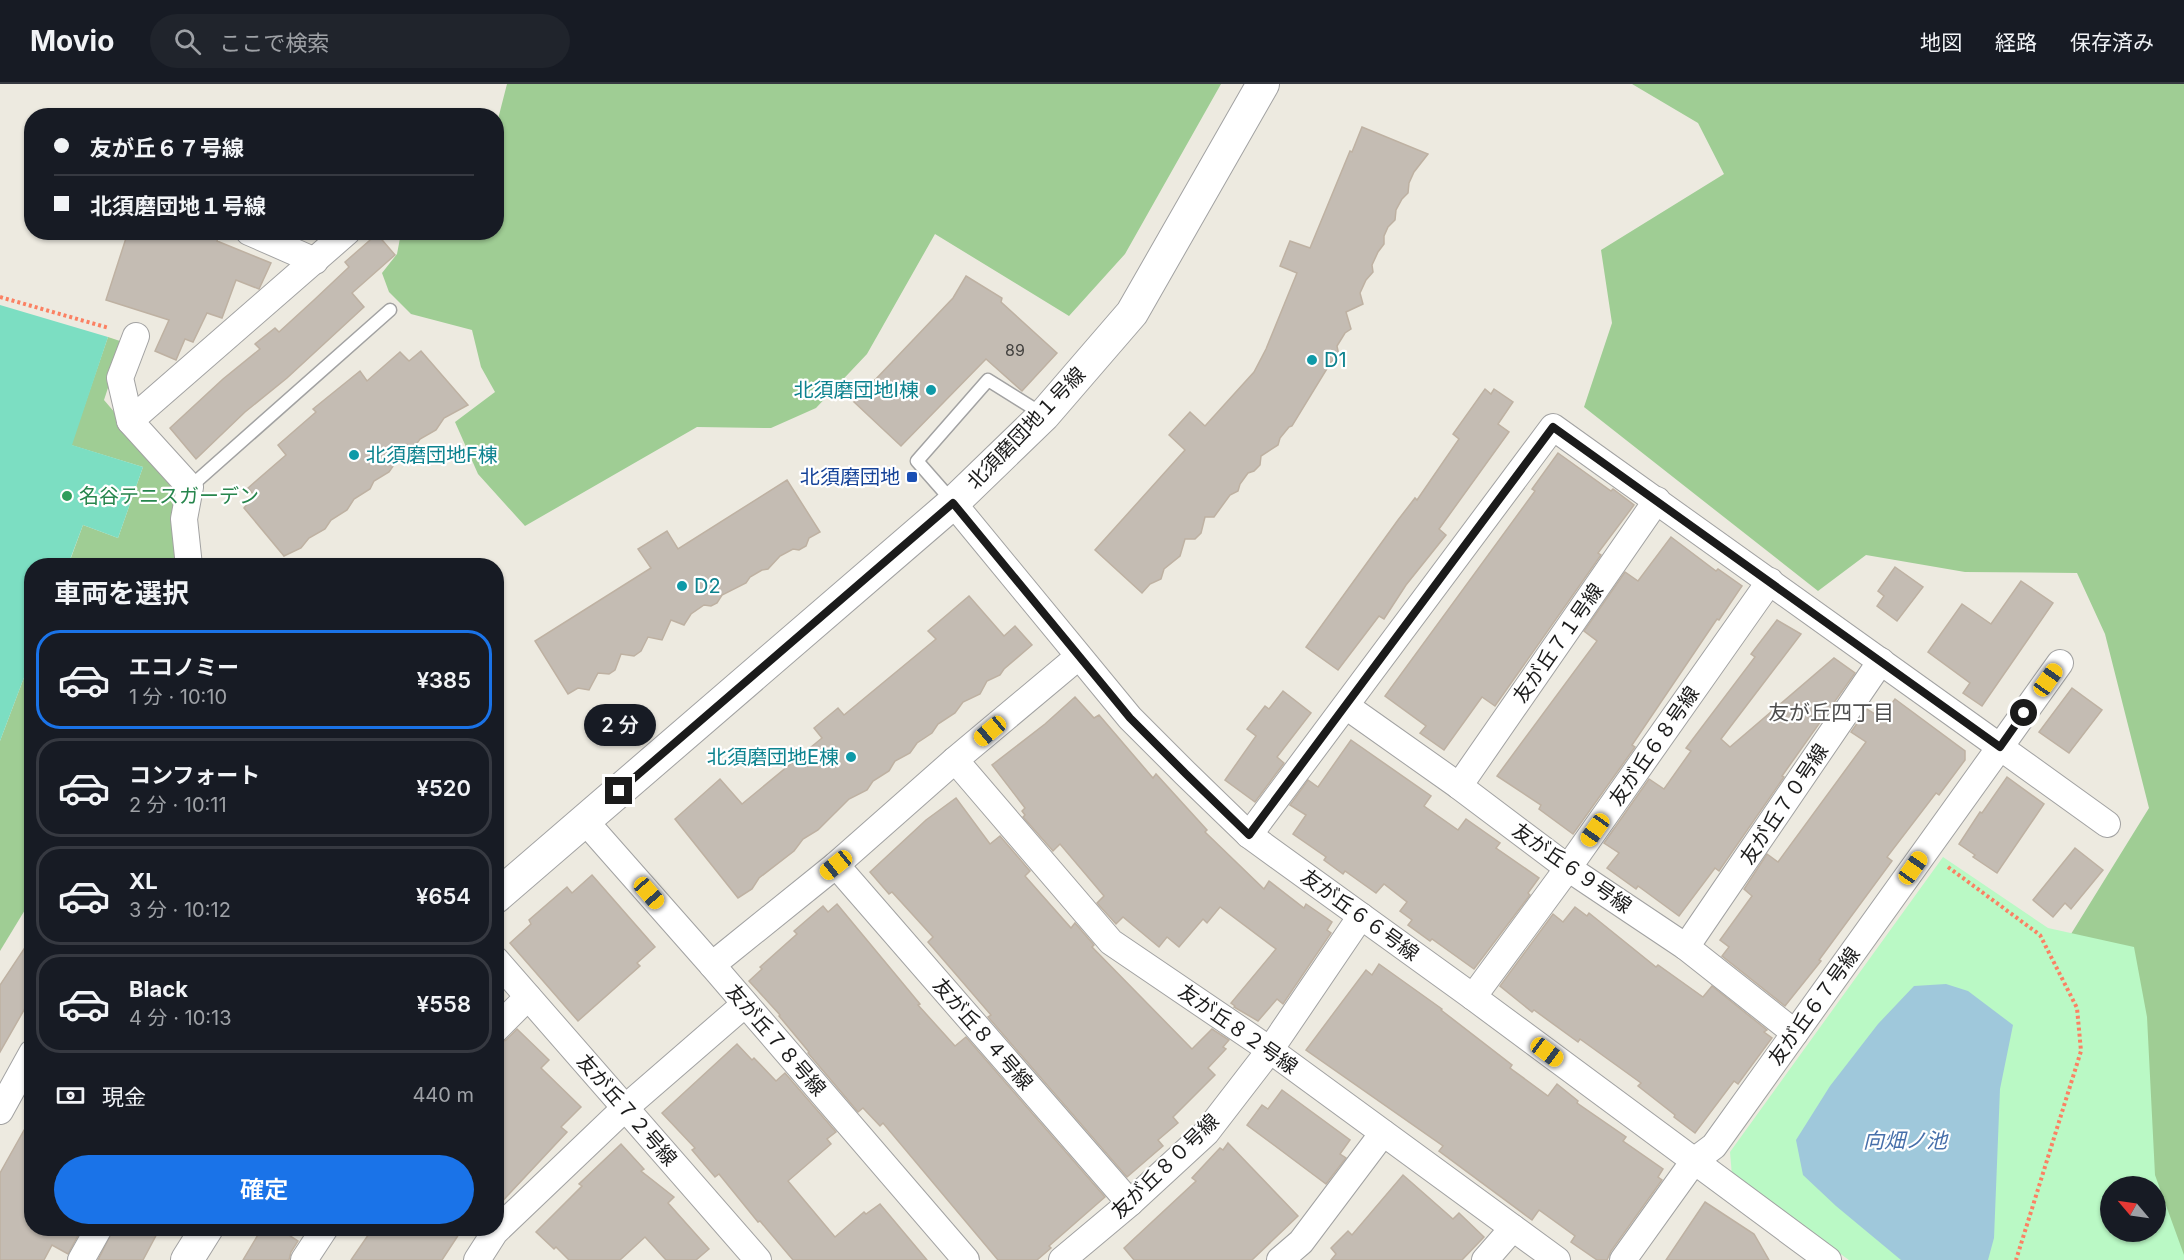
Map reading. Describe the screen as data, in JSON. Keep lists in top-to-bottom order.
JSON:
{
  "streets": {
    "street": [
      "北須磨団地１号線",
      "友が丘７１号線",
      "友が丘６８号線",
      "友が丘７０号線",
      "友が丘６９号線",
      "友が丘６６号線",
      "友が丘６７号線",
      "友が丘８２号線",
      "友が丘８４号線",
      "友が丘７８号線",
      "友が丘７２号線",
      "友が丘８０号線"
    ]
  },
  "crossings": [
    ["北須磨団地１号線", "友が丘６６号線"],
    ["北須磨団地１号線", "友が丘７８号線"],
    ["友が丘７１号線", "友が丘６９号線"],
    ["友が丘６８号線", "友が丘６９号線"],
    ["友が丘６８号線", "友が丘６６号線"],
    ["友が丘７０号線", "友が丘６９号線"],
    ["友が丘６９号線", "友が丘６７号線"],
    ["友が丘６６号線", "友が丘６７号線"],
    ["友が丘６６号線", "友が丘８０号線"],
    ["友が丘８２号線", "友が丘８０号線"],
    ["友が丘８４号線", "友が丘８０号線"]
  ],
  "districts": ["友が丘四丁目"],
  "water": ["向畑ノ池"],
  "places": {
    "other": [
      "D1",
      "北須磨団地I棟",
      "北須磨団地F棟",
      "名谷テニスガーデン",
      "D2",
      "北須磨団地E棟"
    ],
    "transit": ["北須磨団地"]
  },
  "house_numbers": ["89"],
  "north": "top left",
  "page": {
    "header": "Movio",
    "search": "ここで検索",
    "nav": ["地図", "経路", "保存済み"],
    "banner": ["友が丘６７号線", "北須磨団地１号線"],
    "heading": "車両を選択",
    "list": [
      {
        "name": "エコノミー",
        "note": "1 分 · 10:10",
        "value": "¥385"
      },
      {
        "name": "コンフォート",
        "note": "2 分 · 10:11",
        "value": "¥520"
      },
      {
        "name": "XL",
        "note": "3 分 · 10:12",
        "value": "¥654"
      },
      {
        "name": "Black",
        "note": "4 分 · 10:13",
        "value": "¥558"
      }
    ],
    "bubble": "2 分",
    "pay": ["現金", "440 m"],
    "buttons": "確定"
  }
}
